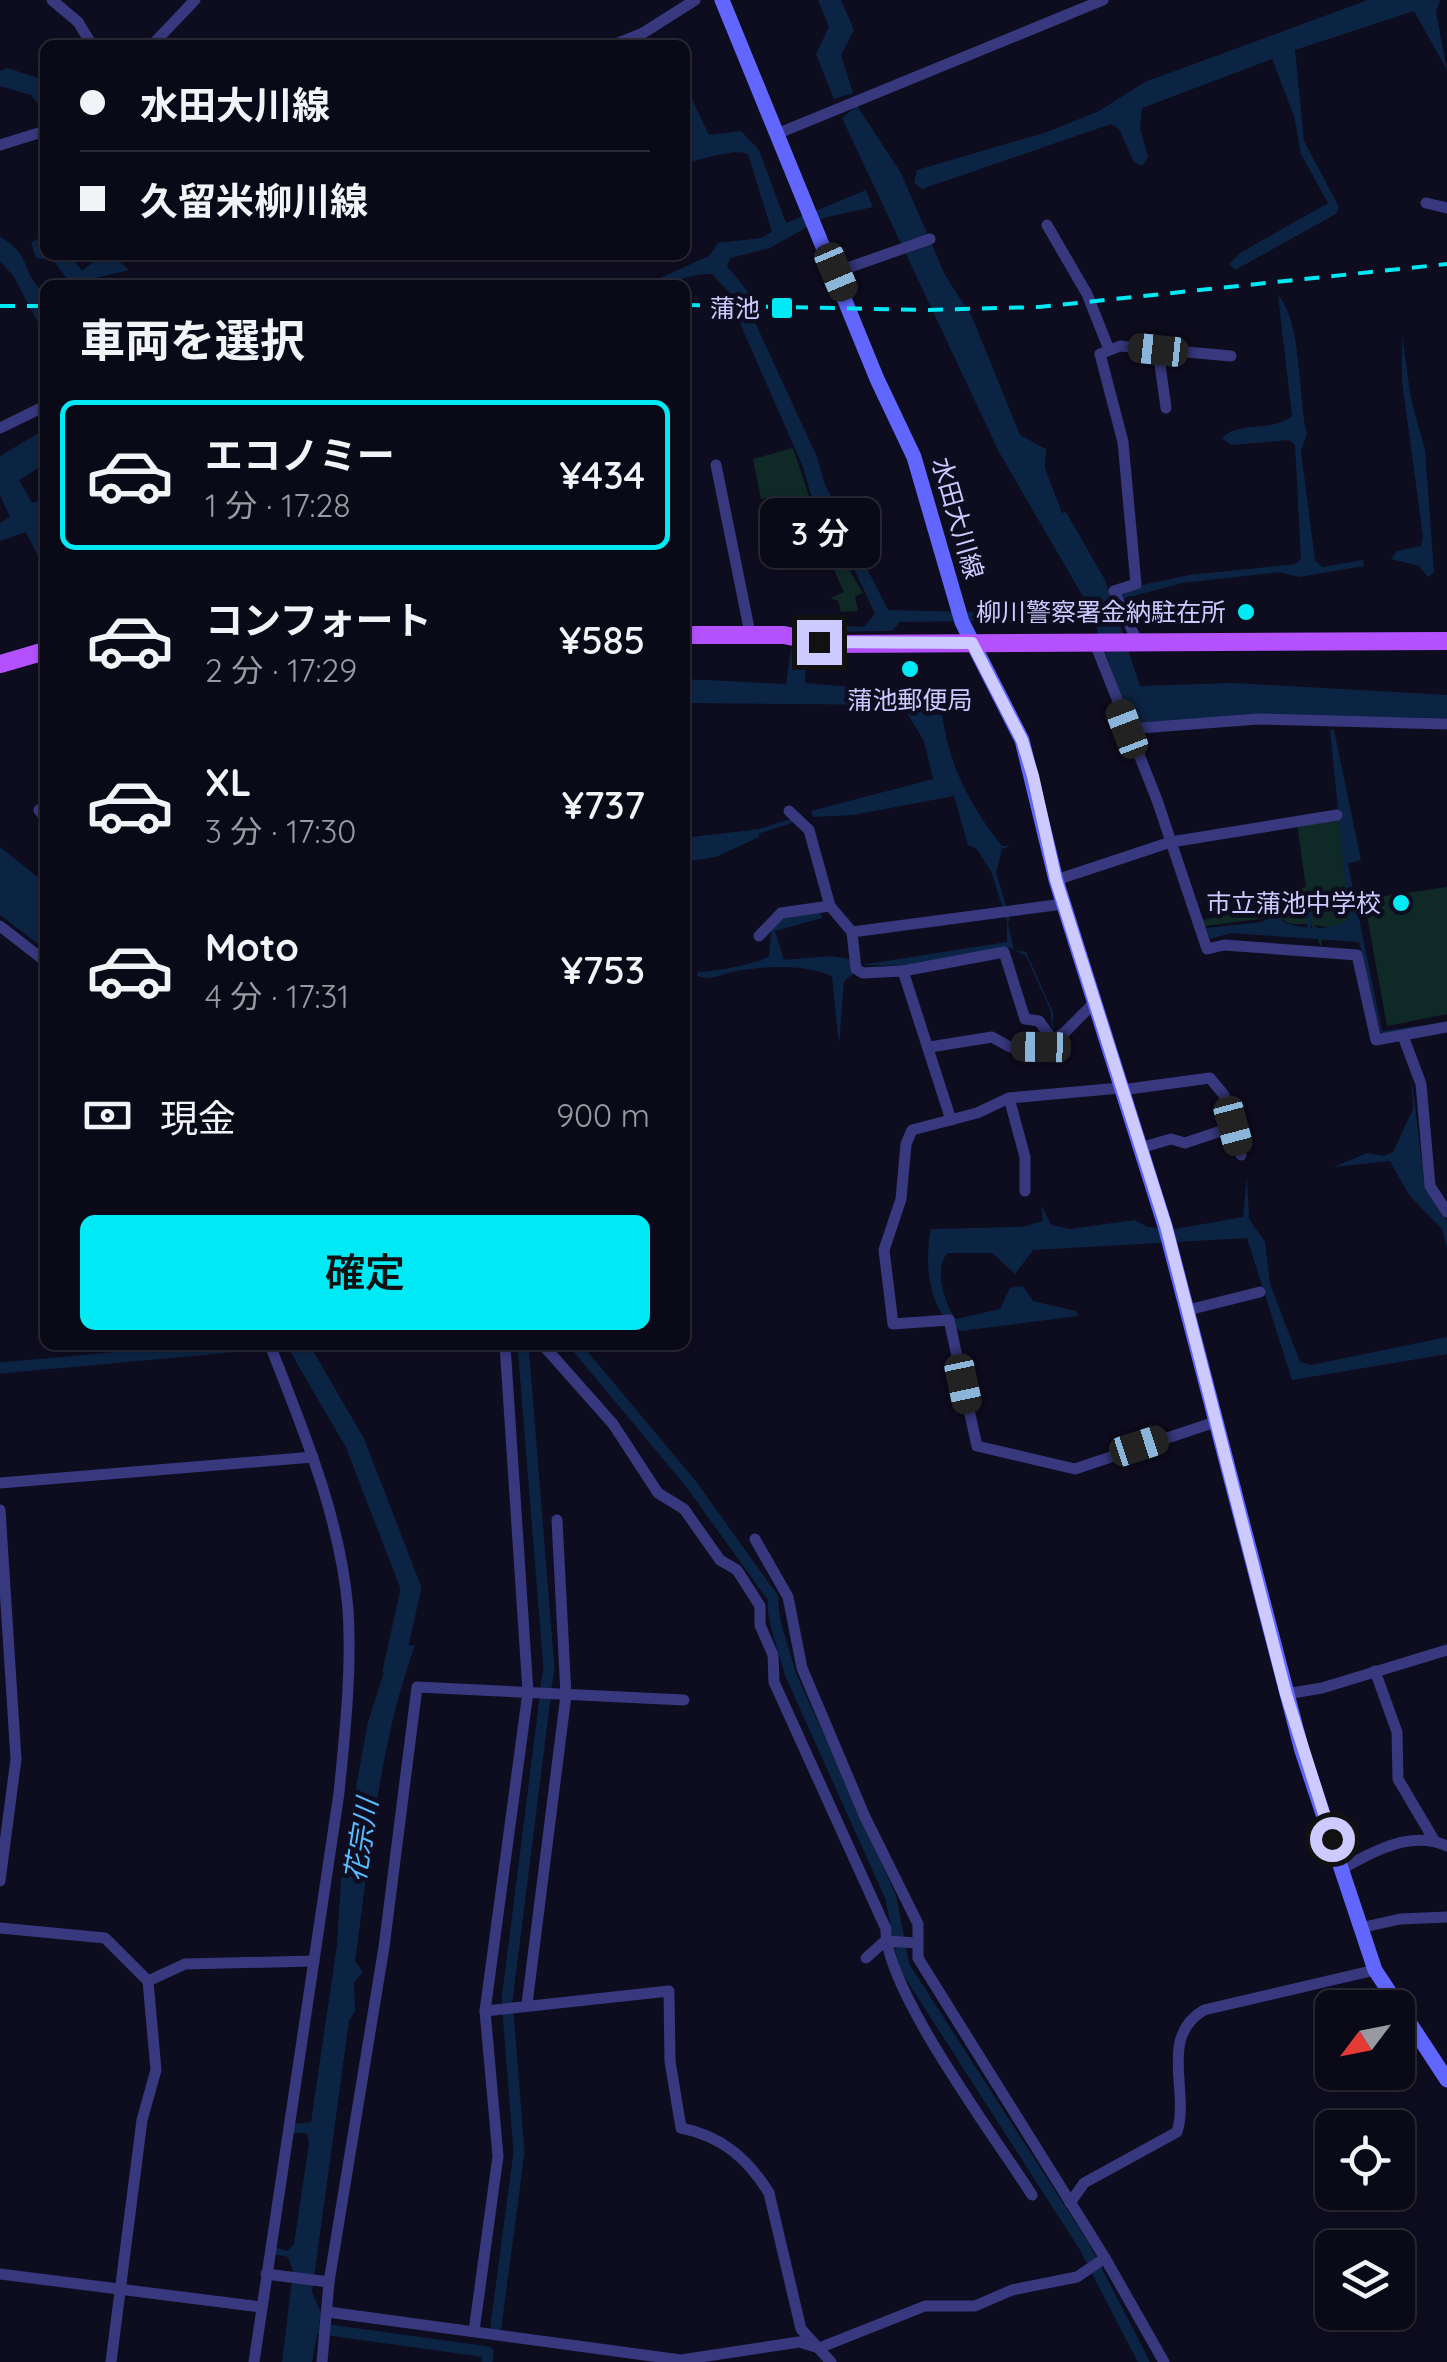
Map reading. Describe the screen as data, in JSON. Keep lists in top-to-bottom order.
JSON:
{
  "streets": {
    "main road": ["水田大川線"]
  },
  "water": ["花宗川"],
  "places": {
    "transit": ["蒲池"],
    "other": ["柳川警察署金納駐在所", "蒲池郵便局", "市立蒲池中学校"]
  },
  "north": "bottom left",
  "page": {
    "banner": ["水田大川線", "久留米柳川線"],
    "heading": "車両を選択",
    "list": [
      {
        "name": "エコノミー",
        "note": "1 分 · 17:28",
        "value": "¥434"
      },
      {
        "name": "コンフォート",
        "note": "2 分 · 17:29",
        "value": "¥585"
      },
      {
        "name": "XL",
        "note": "3 分 · 17:30",
        "value": "¥737"
      },
      {
        "name": "Moto",
        "note": "4 分 · 17:31",
        "value": "¥753"
      }
    ],
    "bubble": "3 分",
    "pay": ["現金", "900 m"],
    "buttons": "確定"
  }
}
